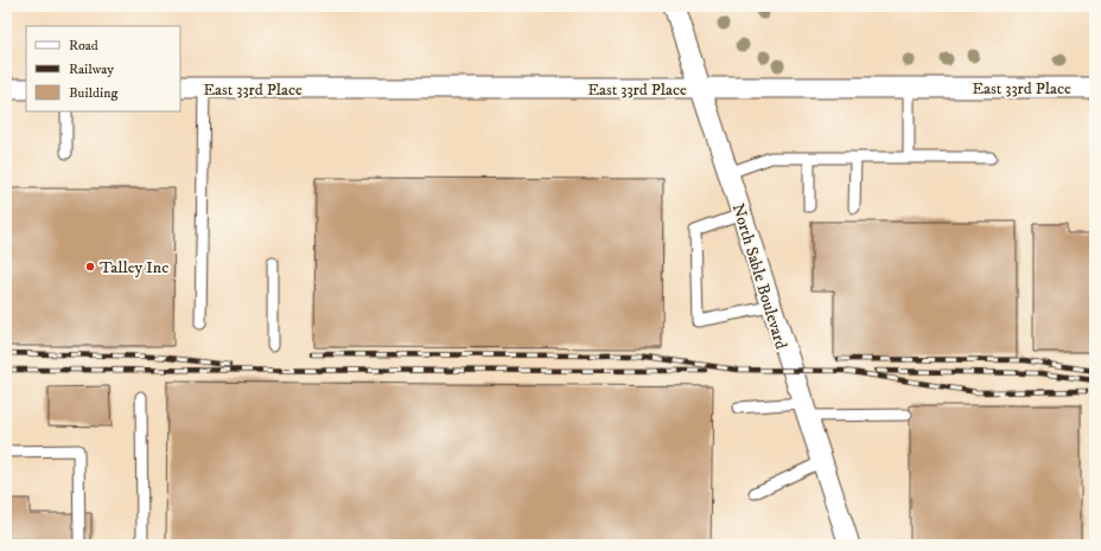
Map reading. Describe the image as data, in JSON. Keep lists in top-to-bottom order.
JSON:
{
  "streets": {
    "street": ["East 33rd Place", "North Sable Boulevard"]
  },
  "crossings": [
    ["East 33rd Place", "North Sable Boulevard"]
  ],
  "places": ["Talley Inc"],
  "legend": ["Road", "Railway", "Building"]
}
